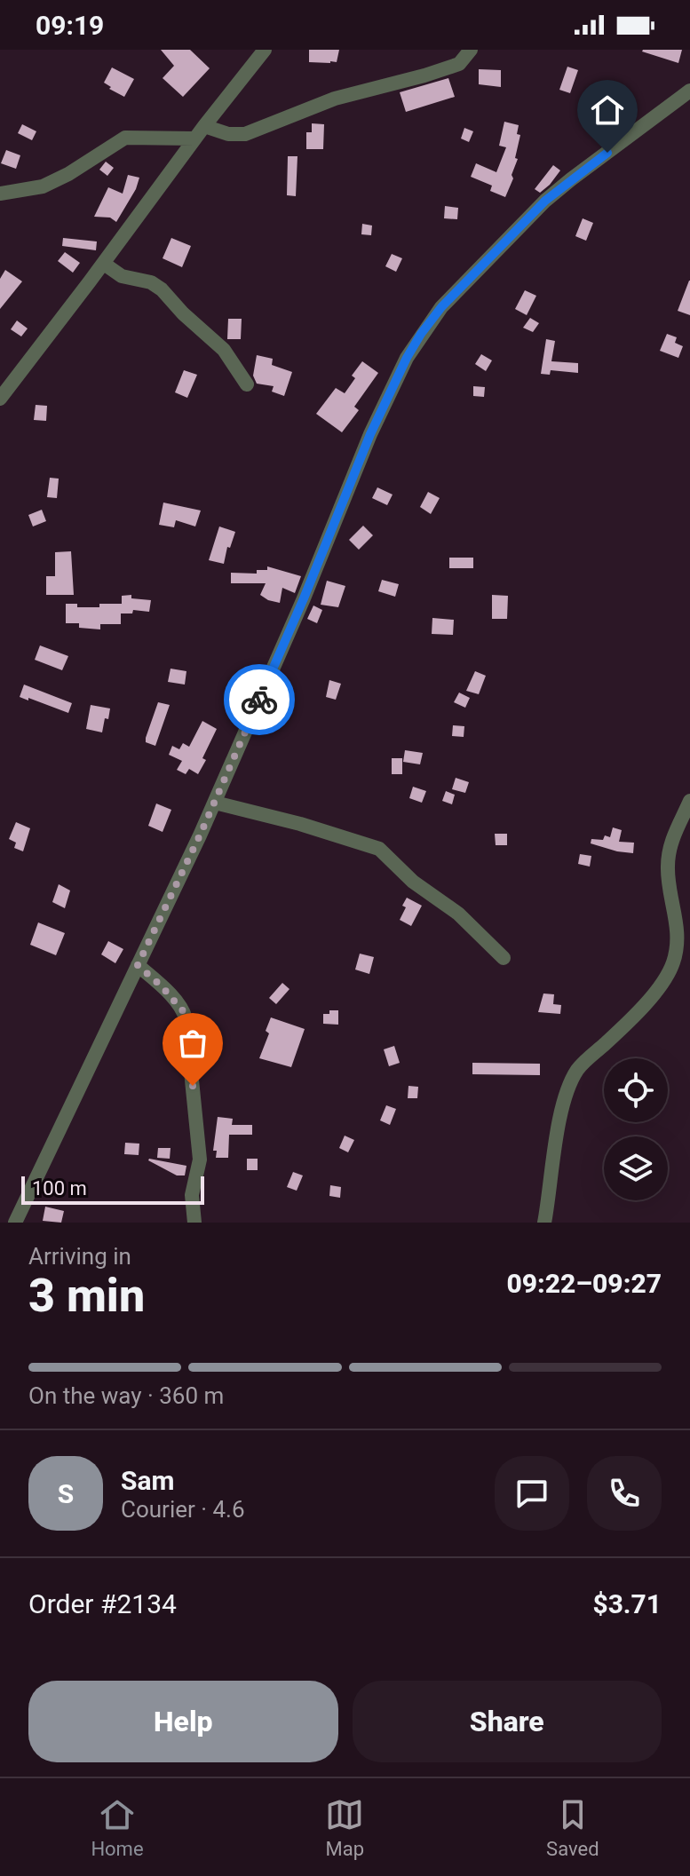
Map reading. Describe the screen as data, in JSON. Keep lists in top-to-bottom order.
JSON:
{
  "scale_bar": "100 m",
  "page": {
    "status": "09:19",
    "scale": "100 m",
    "heading": ["3 min", "Arriving in", "09:22–09:27"],
    "panel": [
      "Sam",
      "Courier · 4.6",
      "Order #2134",
      "$3.71"
    ],
    "bar": "On the way · 360 m",
    "round": "S",
    "buttons": ["Help", "Share"],
    "tabs": ["Home", "Map", "Saved"]
  }
}
